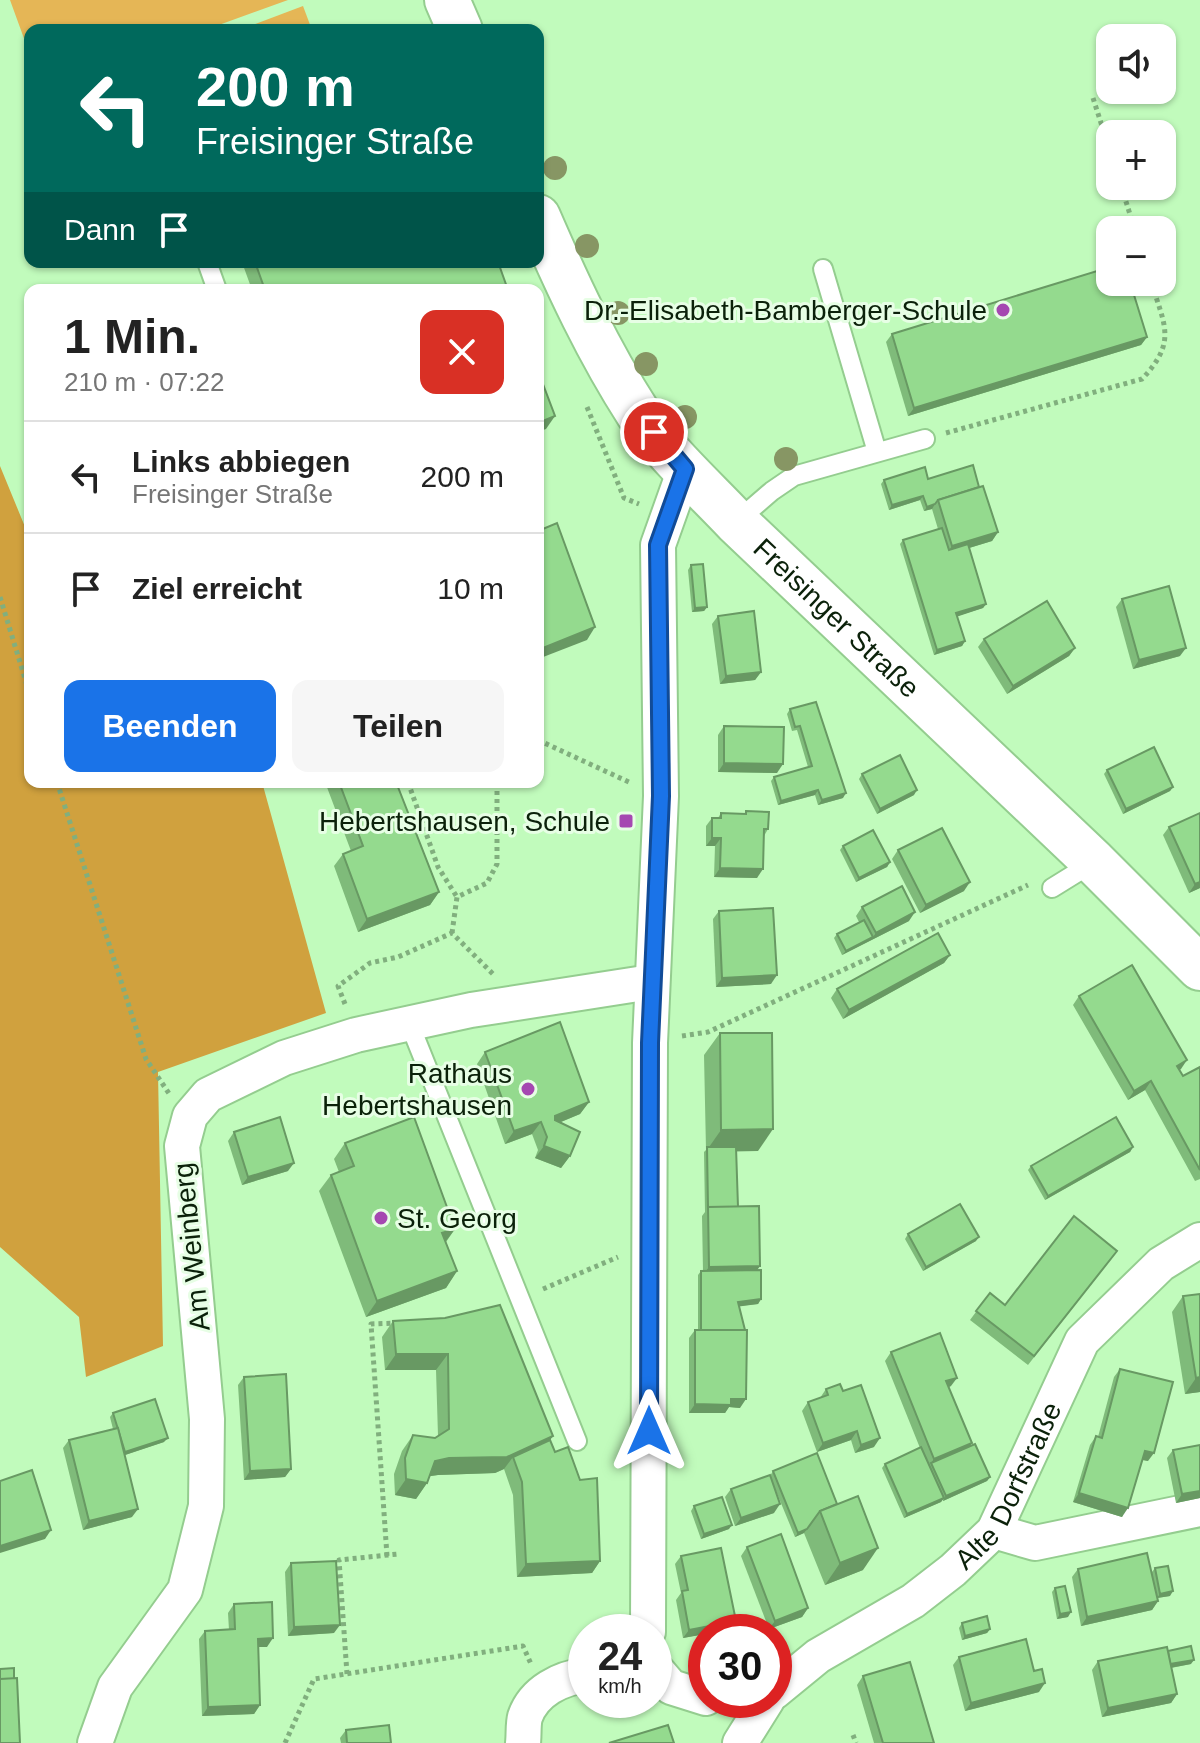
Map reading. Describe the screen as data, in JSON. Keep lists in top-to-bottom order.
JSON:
{
  "streets": {
    "main road": ["Freisinger Straße"],
    "street": ["Am Weinberg", "Alte Dorfstraße"]
  },
  "places": {
    "other": ["Dr.-Elisabeth-Bamberger-Schule", "Rathaus Hebertshausen", "St. Georg"],
    "transit": ["Hebertshausen, Schule"]
  },
  "page": {
    "map_buttons": ["+", "−"],
    "turn": ["200 m", "Freisinger Straße"],
    "then": "Dann",
    "heading": ["1 Min.", "210 m · 07:22"],
    "list": [
      {
        "name": "Links abbiegen",
        "note": "Freisinger Straße",
        "value": "200 m"
      },
      {
        "name": "Ziel erreicht",
        "value": "10 m"
      }
    ],
    "buttons": ["Beenden", "Teilen"],
    "speed": "24 km/h",
    "limit": "30"
  }
}
